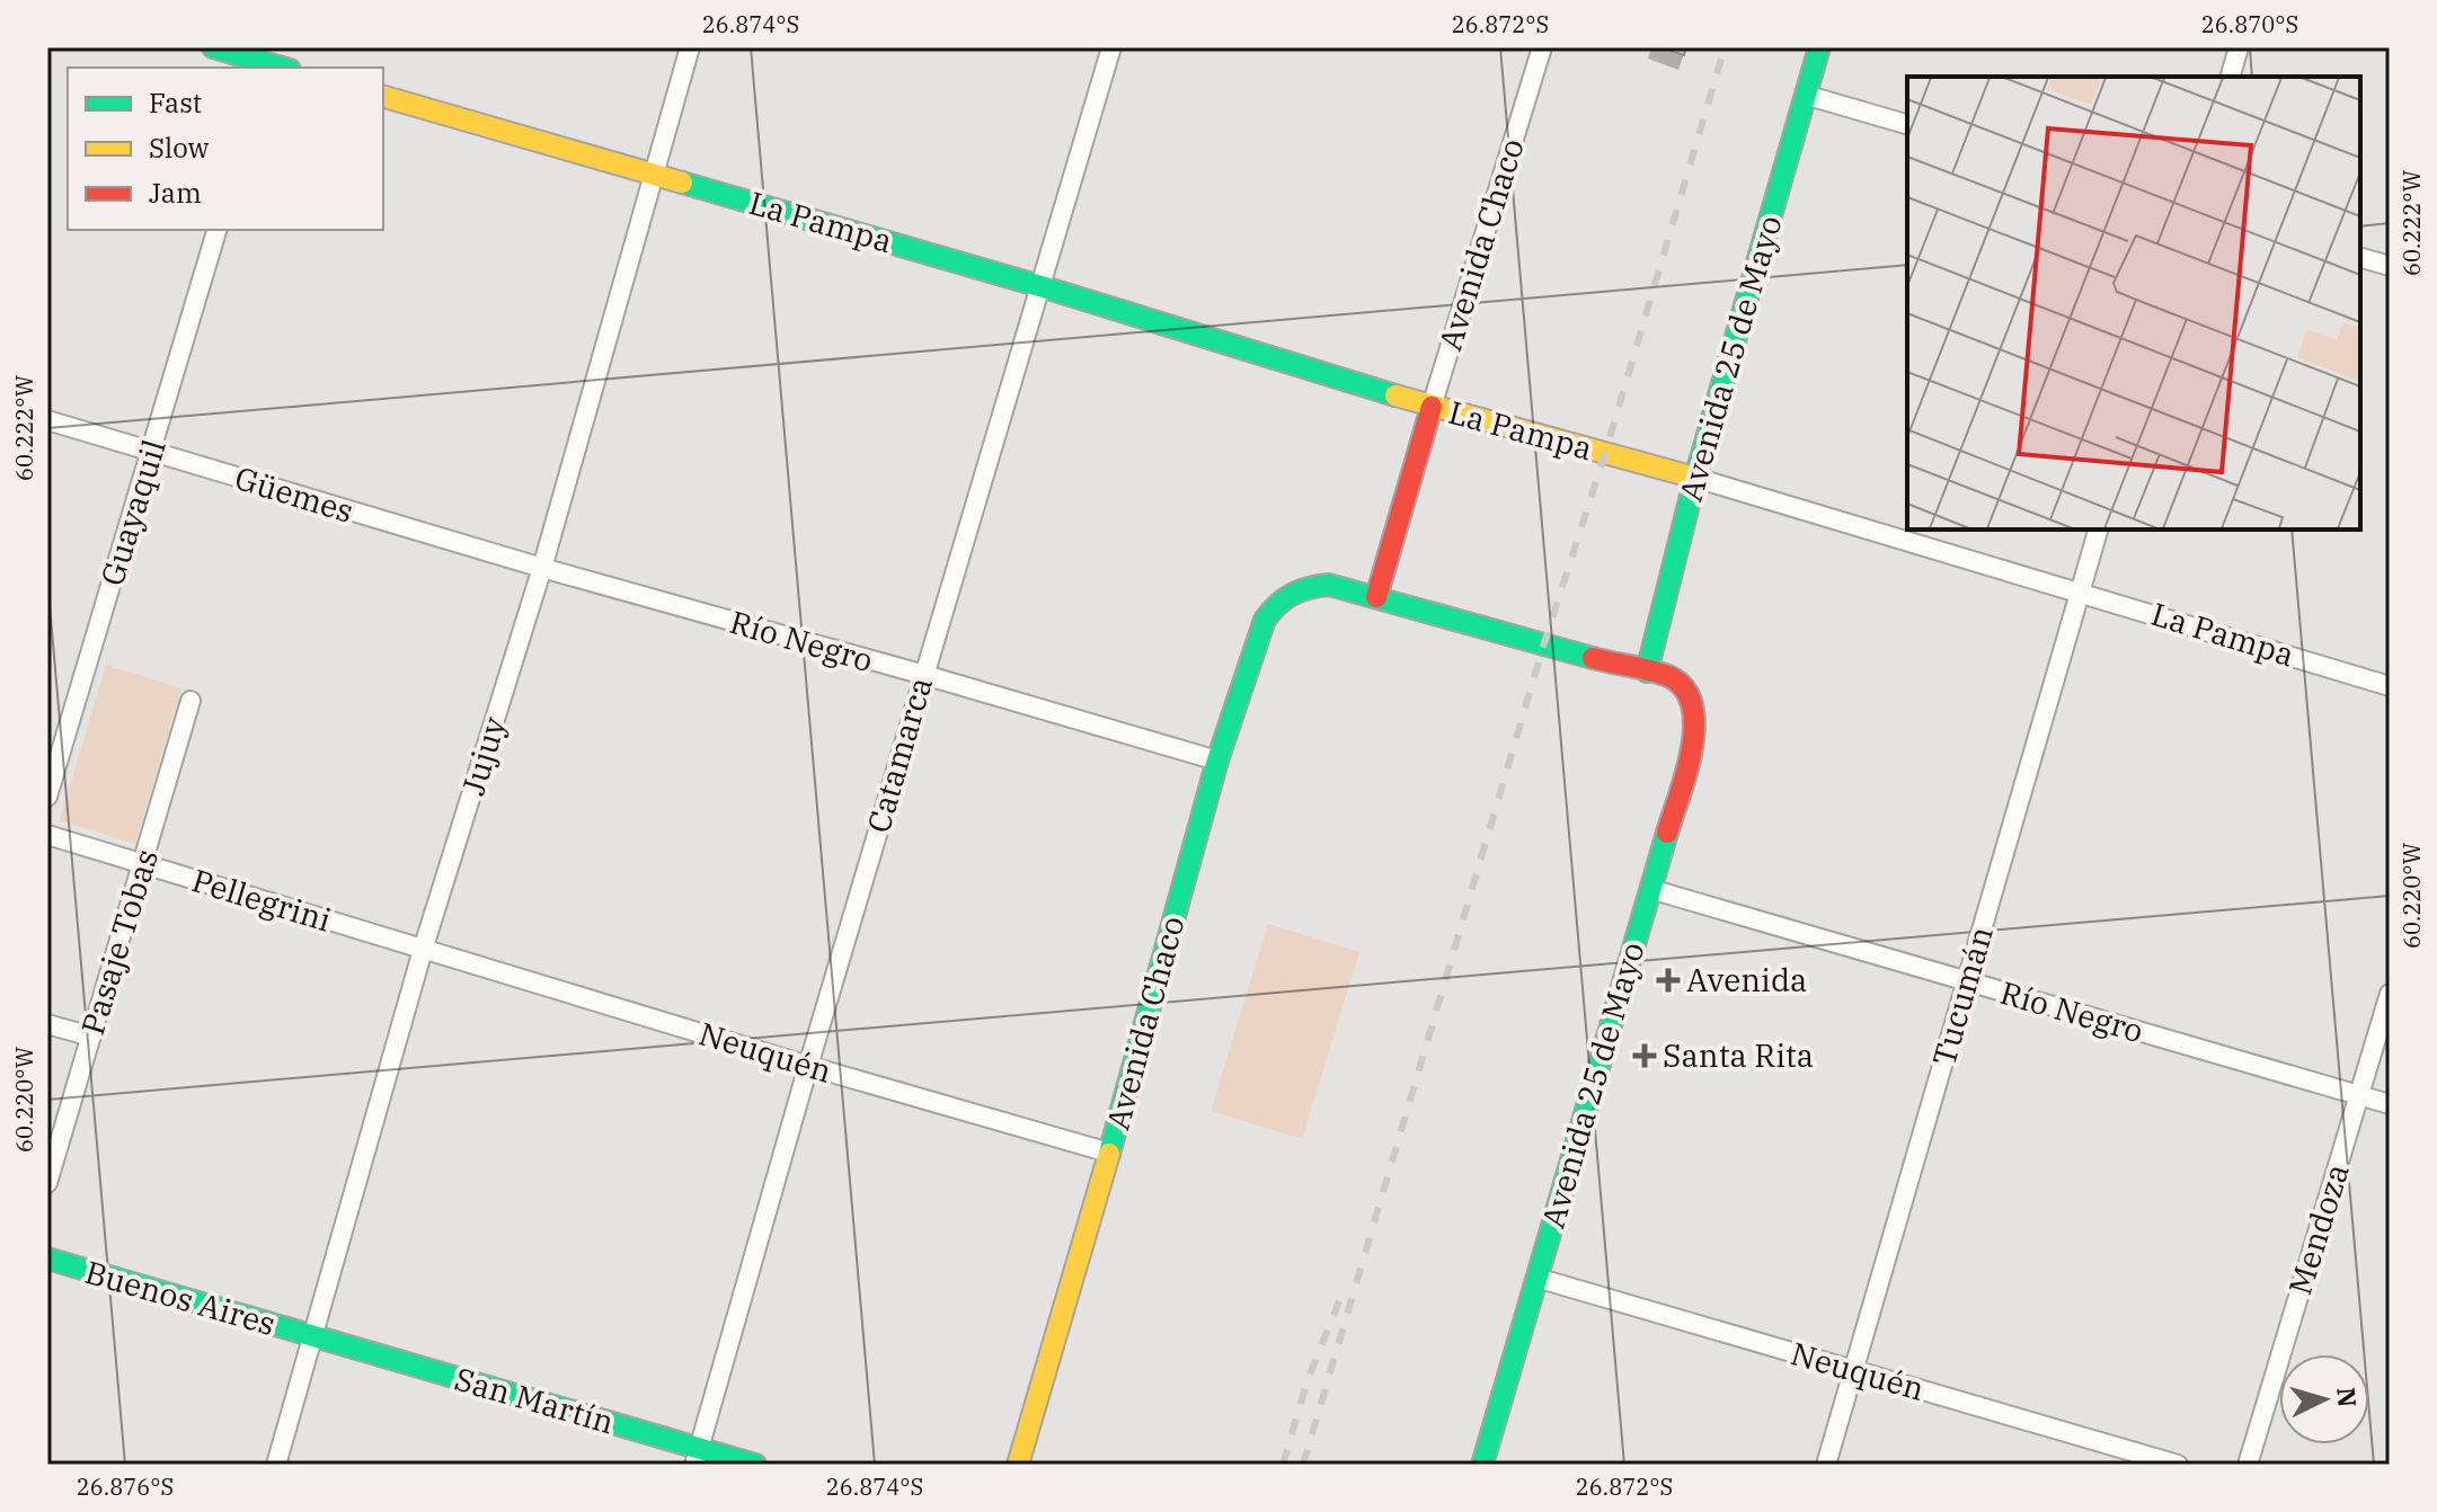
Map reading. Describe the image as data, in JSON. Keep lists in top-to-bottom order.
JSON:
{
  "streets": {
    "street": [
      "La Pampa",
      "Avenida Chaco",
      "Avenida 25 de Mayo",
      "Güemes",
      "Guayaquil",
      "Río Negro",
      "Catamarca",
      "Jujuy",
      "Pellegrini",
      "Pasaje Tobas",
      "Tucumán",
      "Neuquén",
      "Mendoza",
      "Buenos Aires",
      "San Martín"
    ]
  },
  "crossings": [
    ["La Pampa", "Avenida Chaco"],
    ["La Pampa", "Avenida 25 de Mayo"],
    ["La Pampa", "Catamarca"],
    ["La Pampa", "Jujuy"],
    ["La Pampa", "Tucumán"],
    ["Avenida Chaco", "Río Negro"],
    ["Avenida Chaco", "Neuquén"],
    ["Avenida 25 de Mayo", "Río Negro"],
    ["Avenida 25 de Mayo", "Neuquén"],
    ["Güemes", "Guayaquil"],
    ["Güemes", "Río Negro"],
    ["Güemes", "Jujuy"],
    ["Río Negro", "Catamarca"],
    ["Río Negro", "Jujuy"],
    ["Río Negro", "Tucumán"],
    ["Río Negro", "Mendoza"],
    ["Catamarca", "Neuquén"],
    ["Catamarca", "San Martín"],
    ["Jujuy", "Pellegrini"],
    ["Jujuy", "Neuquén"],
    ["Jujuy", "Buenos Aires"],
    ["Jujuy", "San Martín"],
    ["Pellegrini", "Pasaje Tobas"],
    ["Pellegrini", "Neuquén"],
    ["Tucumán", "Neuquén"],
    ["Buenos Aires", "San Martín"]
  ],
  "places": {
    "health": ["Avenida", "Santa Rita"]
  },
  "legend": ["Fast", "Slow", "Jam"],
  "north": "right",
  "coordinates": [
    "26.874°S",
    "26.872°S",
    "26.870°S",
    "60.222°W",
    "60.220°W",
    "26.876°S"
  ]
}
